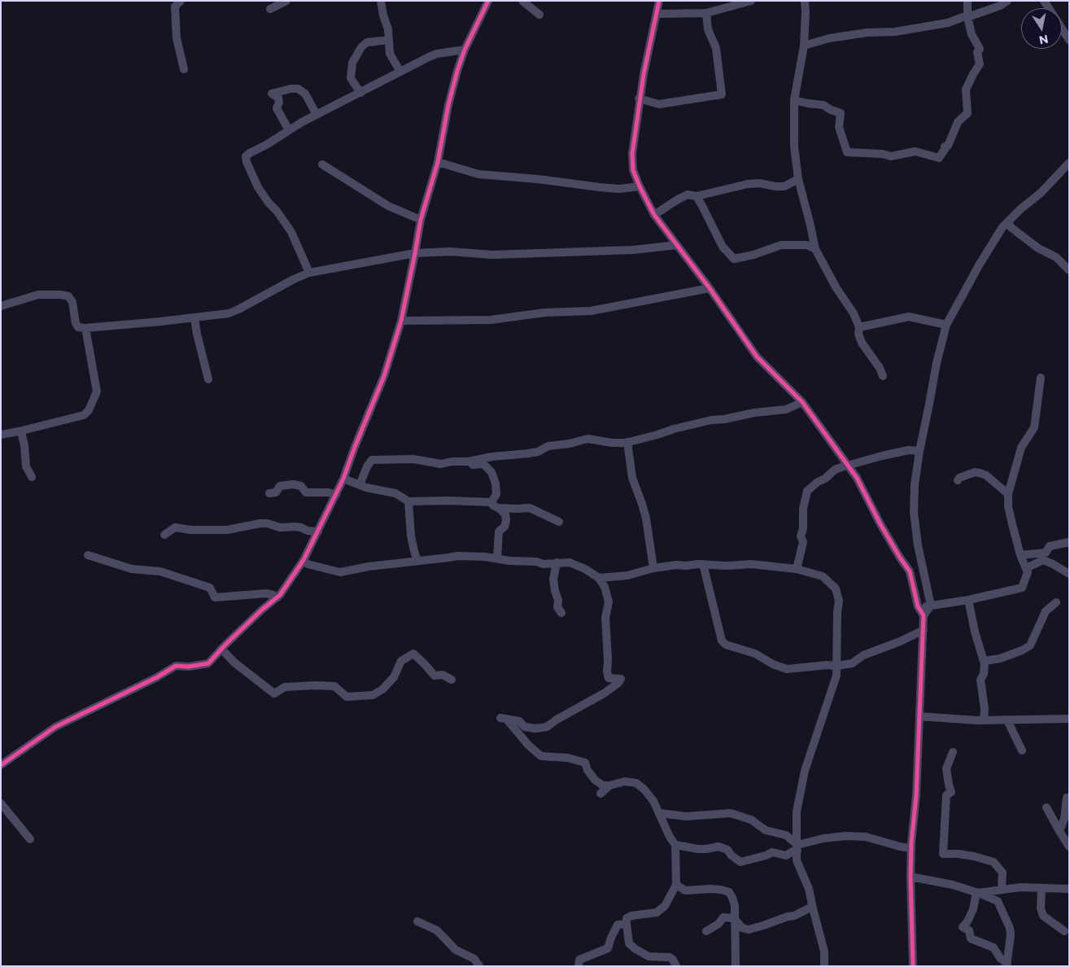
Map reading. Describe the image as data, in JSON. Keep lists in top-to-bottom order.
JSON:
{
  "north": "bottom"
}
